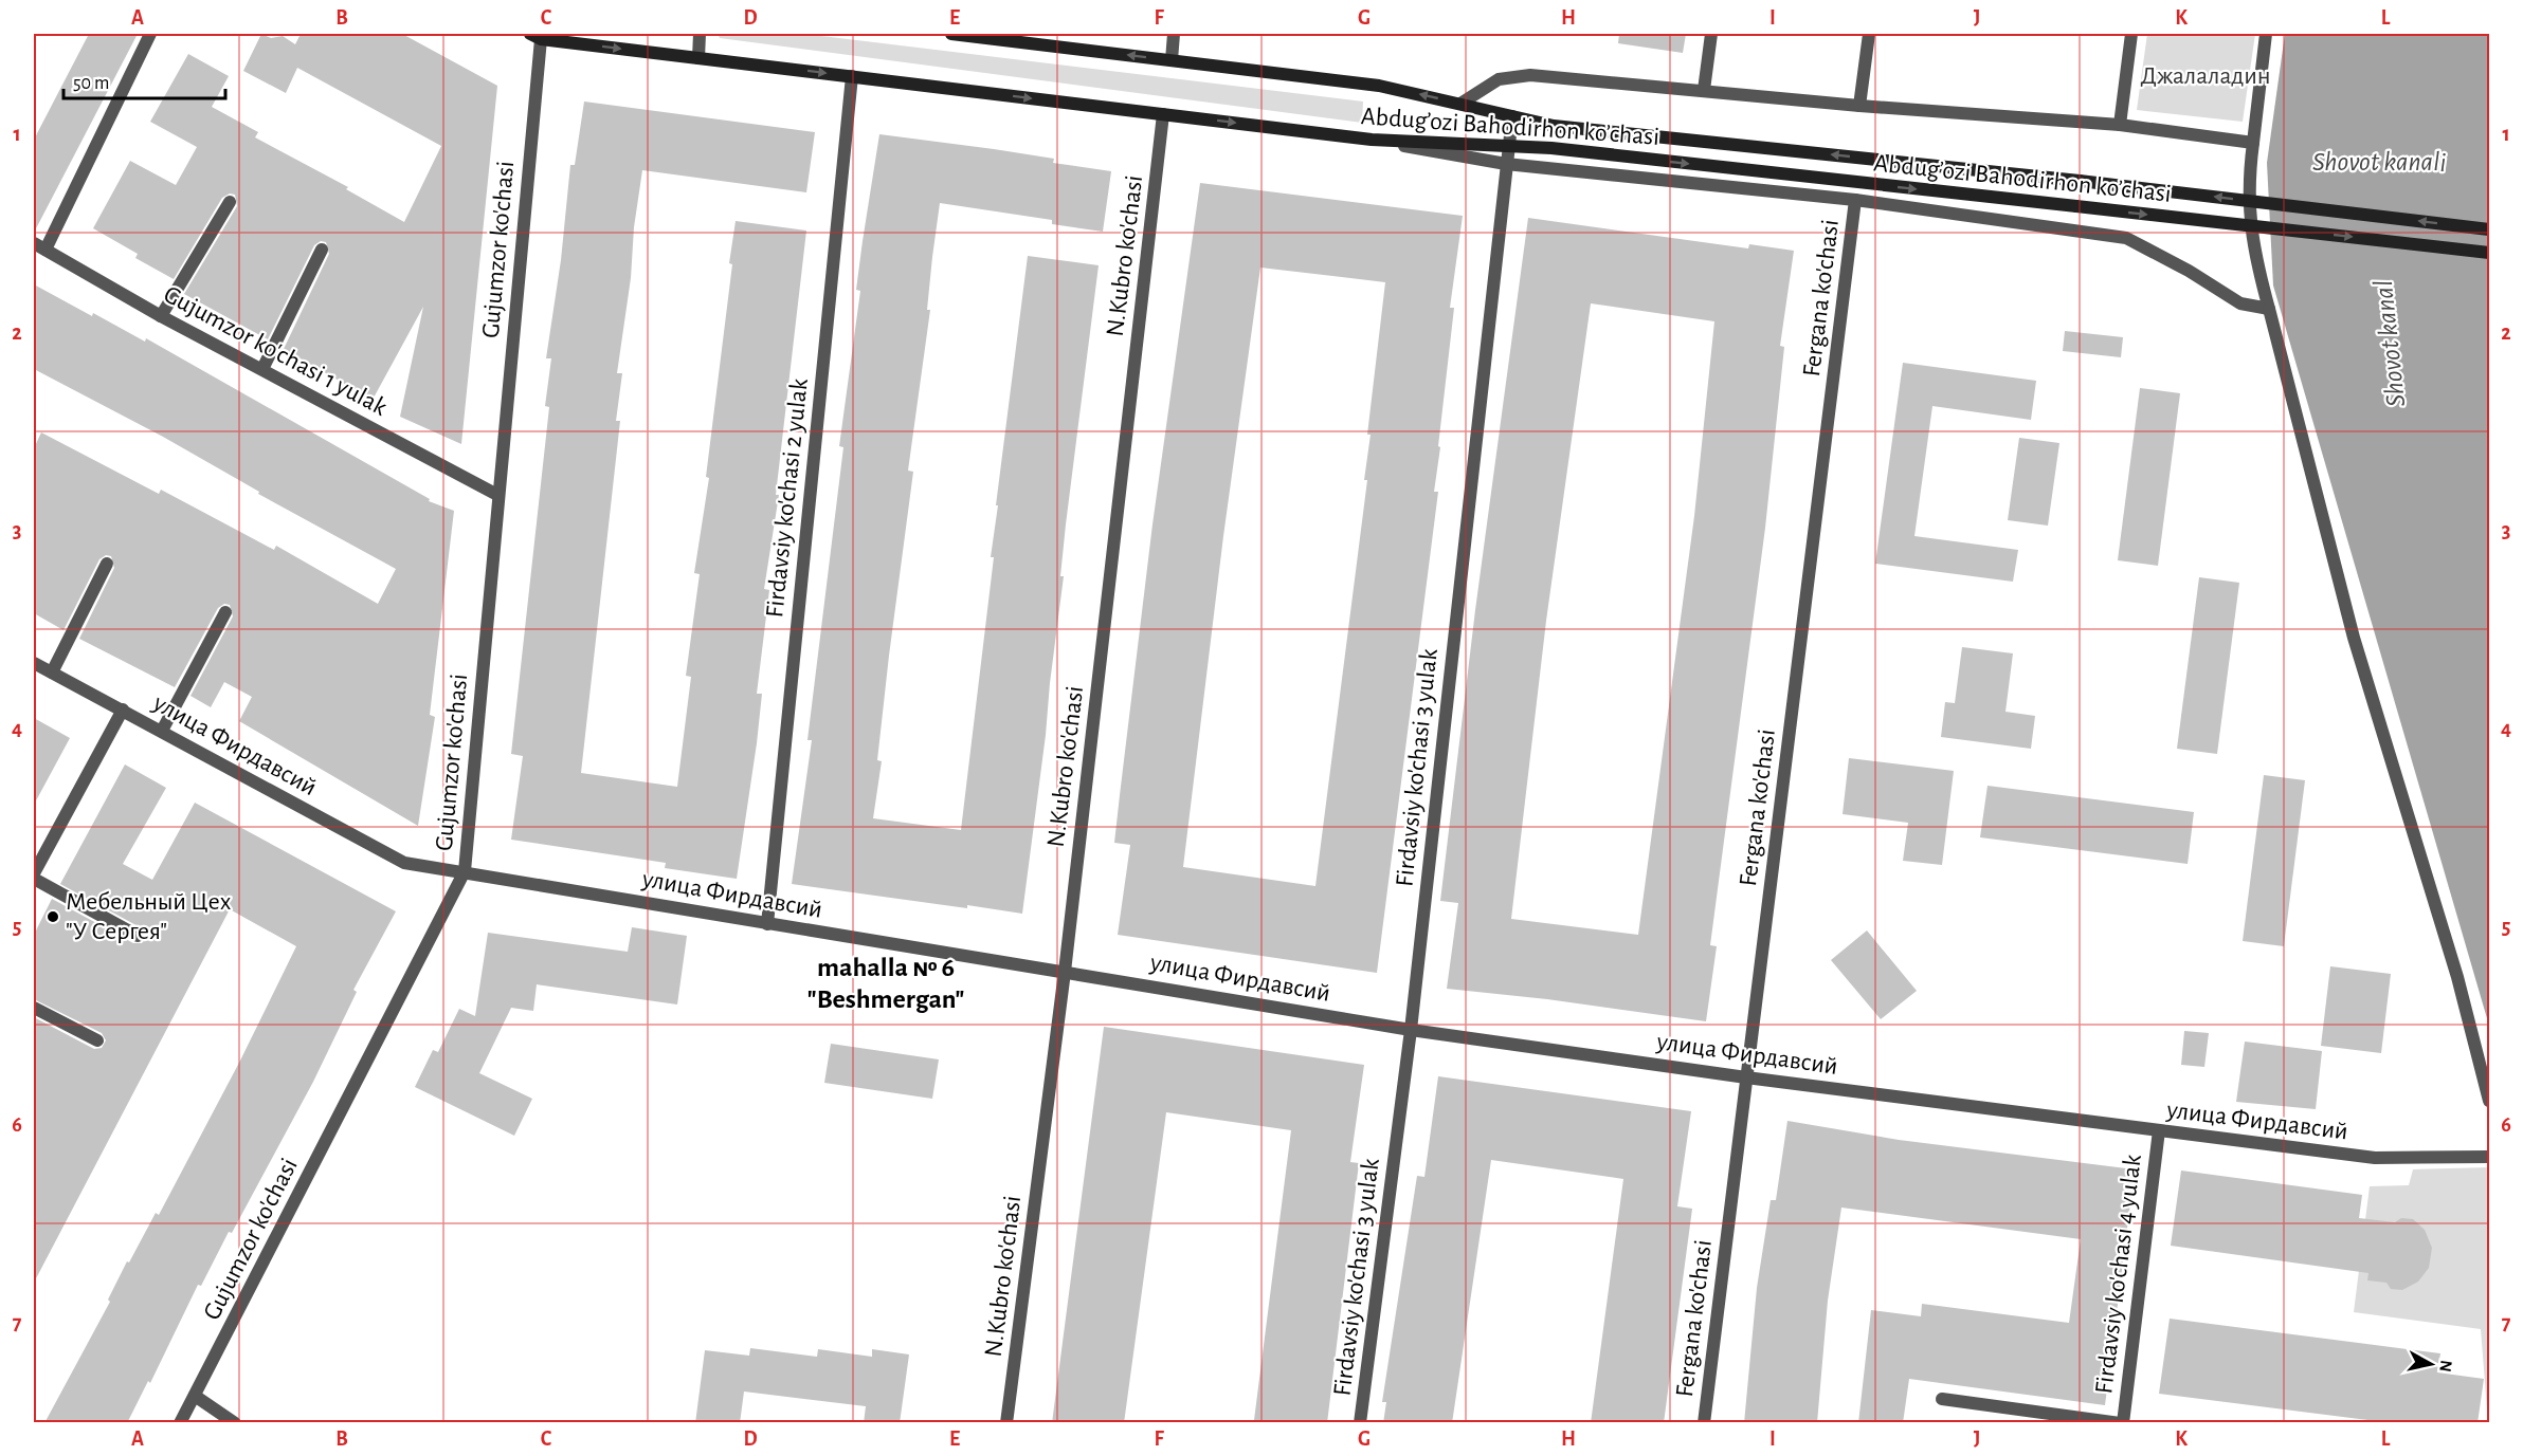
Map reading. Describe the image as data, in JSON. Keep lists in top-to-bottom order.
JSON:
{
  "streets": {
    "main road": ["Abdug’ozi Bahodirhon ko’chasi"],
    "street": [
      "Gujumzor ko'chasi",
      "N.Kubro ko'chasi",
      "Fergana ko'chasi",
      "Gujumzor ko'chasi 1 yulak",
      "Firdavsiy ko'chasi 2 yulak",
      "улица Фирдавсий",
      "Firdavsiy ko'chasi 3 yulak",
      "Firdavsiy ko'chasi 4 yulak"
    ]
  },
  "crossings": [
    ["Abdug’ozi Bahodirhon ko’chasi", "Gujumzor ko'chasi"],
    ["Abdug’ozi Bahodirhon ko’chasi", "N.Kubro ko'chasi"],
    ["Abdug’ozi Bahodirhon ko’chasi", "Firdavsiy ko'chasi 2 yulak"],
    ["Abdug’ozi Bahodirhon ko’chasi", "Firdavsiy ko'chasi 3 yulak"],
    ["Gujumzor ko'chasi", "Gujumzor ko'chasi 1 yulak"],
    ["Gujumzor ko'chasi", "улица Фирдавсий"],
    ["N.Kubro ko'chasi", "улица Фирдавсий"],
    ["Fergana ko'chasi", "улица Фирдавсий"],
    ["Firdavsiy ko'chasi 2 yulak", "улица Фирдавсий"],
    ["улица Фирдавсий", "Firdavsiy ko'chasi 3 yulak"],
    ["улица Фирдавсий", "Firdavsiy ko'chasi 4 yulak"]
  ],
  "districts": ["mahalla № 6 \"Beshmergan\""],
  "water": ["Shovot kanali", "Shovot kanal"],
  "parks": ["Джалаладин"],
  "places": ["Мебельный Цех \"У Сергея\""],
  "scale_bar": "50 m",
  "north": "right",
  "grid": {
    "columns": [
      "A",
      "B",
      "C",
      "D",
      "E",
      "F",
      "G",
      "H",
      "I",
      "J",
      "K",
      "L"
    ],
    "rows": [
      "1",
      "2",
      "3",
      "4",
      "5",
      "6",
      "7"
    ]
  }
}
